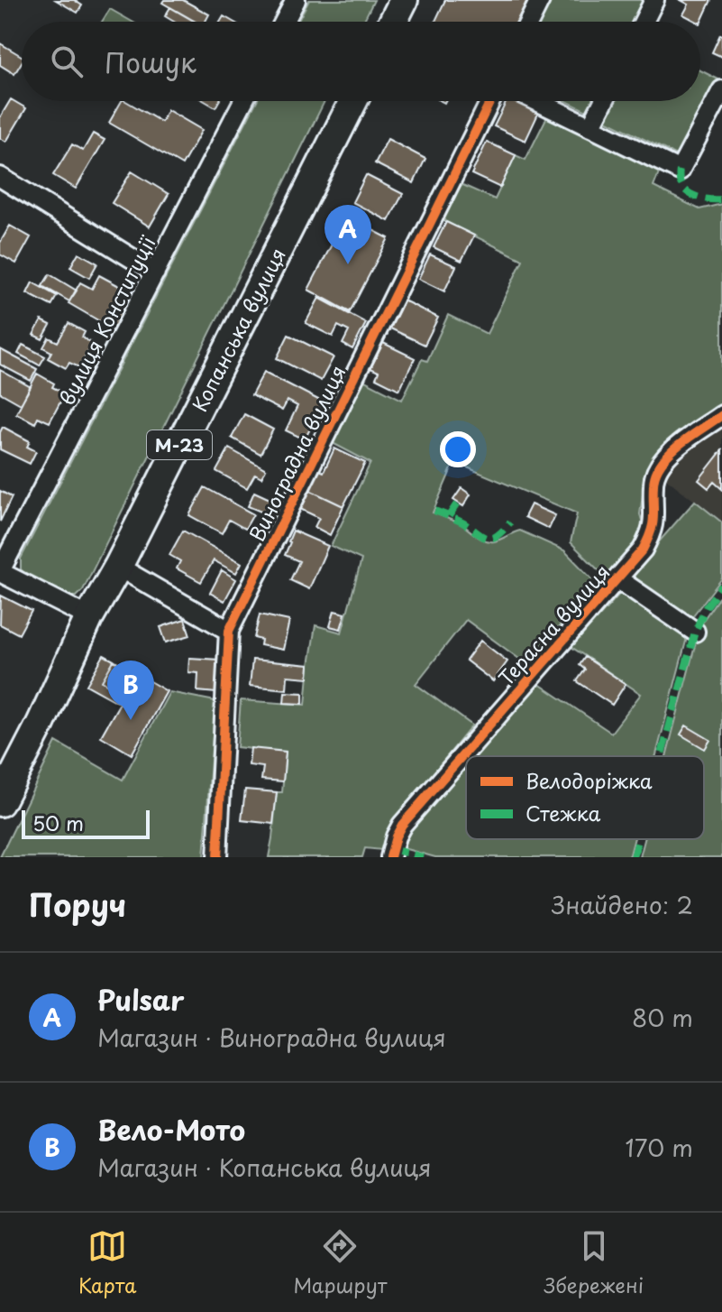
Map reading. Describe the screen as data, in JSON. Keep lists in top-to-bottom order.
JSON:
{
  "streets": {
    "highway": ["Копанська вулиця", "М-23"],
    "street": ["вулиця Конституції", "Виноградна вулиця", "Терасна вулиця"]
  },
  "legend": ["Велодоріжка", "Стежка"],
  "scale_bar": "50 m",
  "page": {
    "search": "Пошук",
    "pins": ["A", "B"],
    "scale": "50 m",
    "heading": ["Поруч", "Знайдено: 2"],
    "list": [
      {
        "mark": "A",
        "name": "Pulsar",
        "note": "Магазин · Виноградна вулиця",
        "value": "80 m"
      },
      {
        "mark": "B",
        "name": "Вело-Мото",
        "note": "Магазин · Копанська вулиця",
        "value": "170 m"
      }
    ],
    "nav": ["Карта", "Маршрут", "Збережені"]
  }
}
